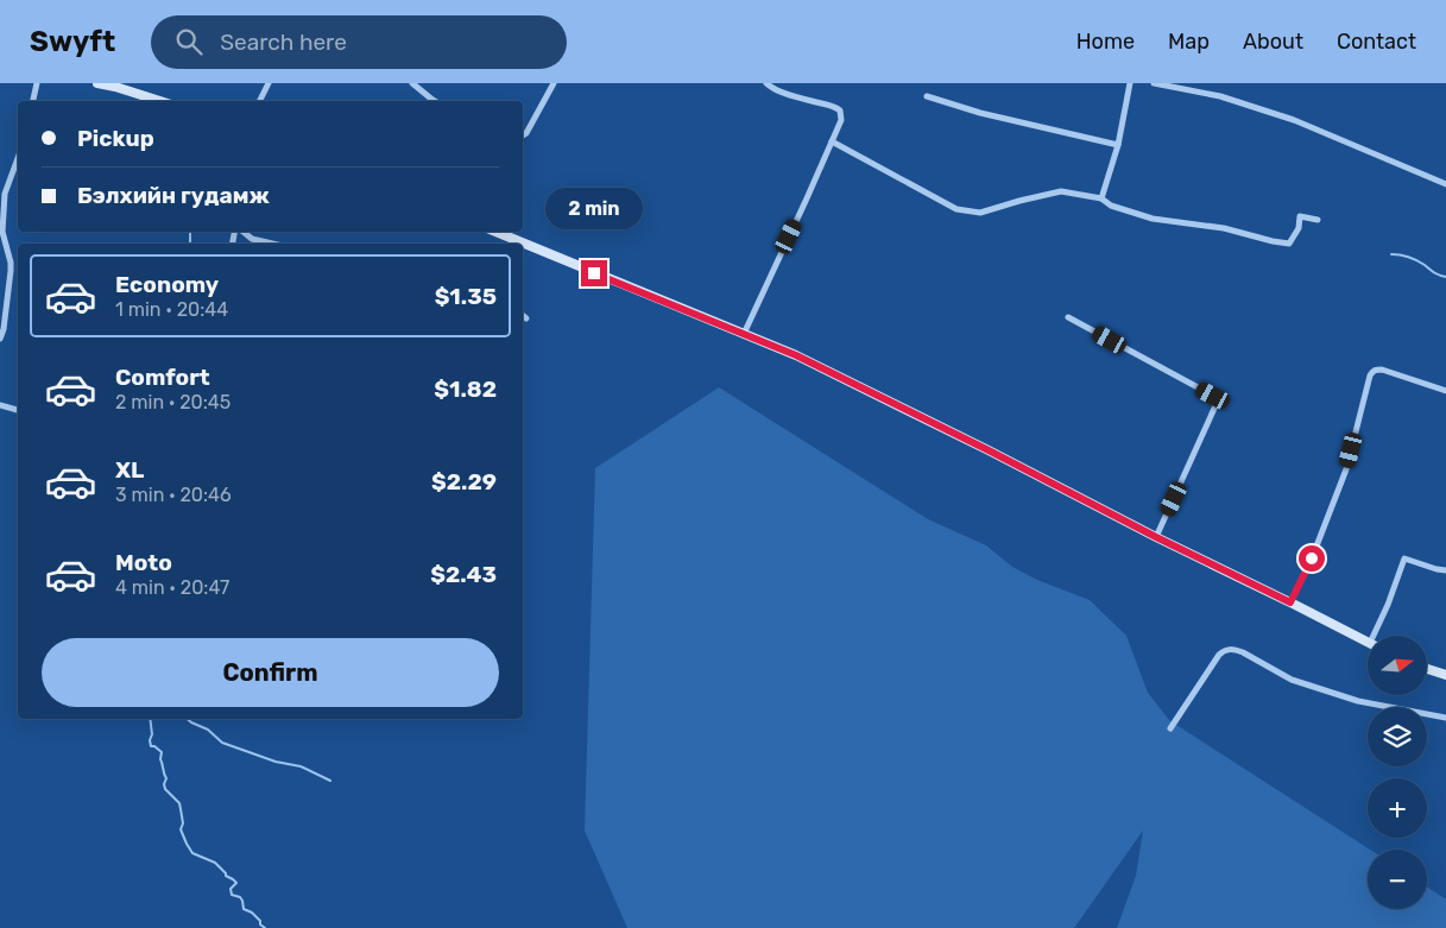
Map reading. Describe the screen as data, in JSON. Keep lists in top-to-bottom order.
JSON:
{
  "north": "right",
  "page": {
    "header": "Swyft",
    "search": "Search here",
    "nav": [
      "Home",
      "Map",
      "About",
      "Contact"
    ],
    "banner": ["Pickup", "Бэлхийн гудамж"],
    "bubble": "2 min",
    "list": [
      {
        "name": "Economy",
        "note": "1 min · 20:44",
        "value": "$1.35"
      },
      {
        "name": "Comfort",
        "note": "2 min · 20:45",
        "value": "$1.82"
      },
      {
        "name": "XL",
        "note": "3 min · 20:46",
        "value": "$2.29"
      },
      {
        "name": "Moto",
        "note": "4 min · 20:47",
        "value": "$2.43"
      }
    ],
    "buttons": "Confirm",
    "map_buttons": ["+", "−"]
  }
}
